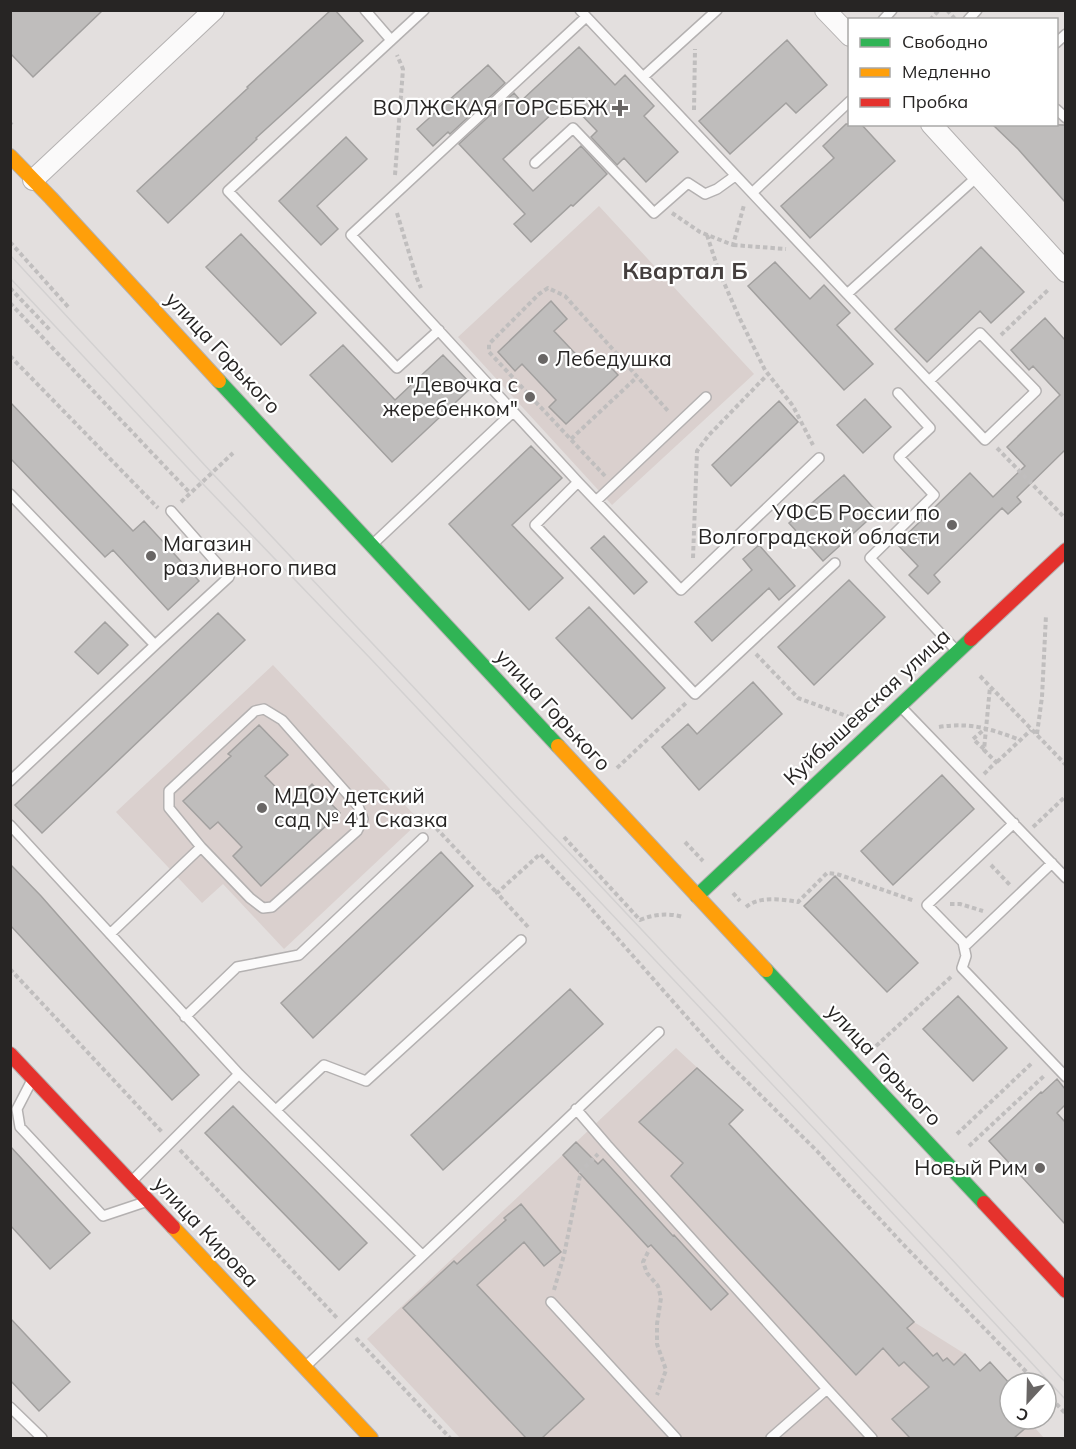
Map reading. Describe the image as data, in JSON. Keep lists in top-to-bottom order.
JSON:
{
  "streets": {
    "street": ["улица Горького", "Куйбышевская улица", "улица Кирова"]
  },
  "crossings": [
    ["улица Горького", "Куйбышевская улица"]
  ],
  "districts": ["Квартал Б"],
  "places": {
    "health": ["ВОЛЖСКАЯ ГОРСББЖ"],
    "other": [
      "Лебедушка",
      "\"Девочка с жеребенком\"",
      "УФСБ России по Волгоградской области",
      "Магазин разливного пива",
      "МДОУ детский сад № 41 Сказка",
      "Новый Рим"
    ]
  },
  "legend": ["Свободно", "Медленно", "Пробка"],
  "north": "bottom"
}
